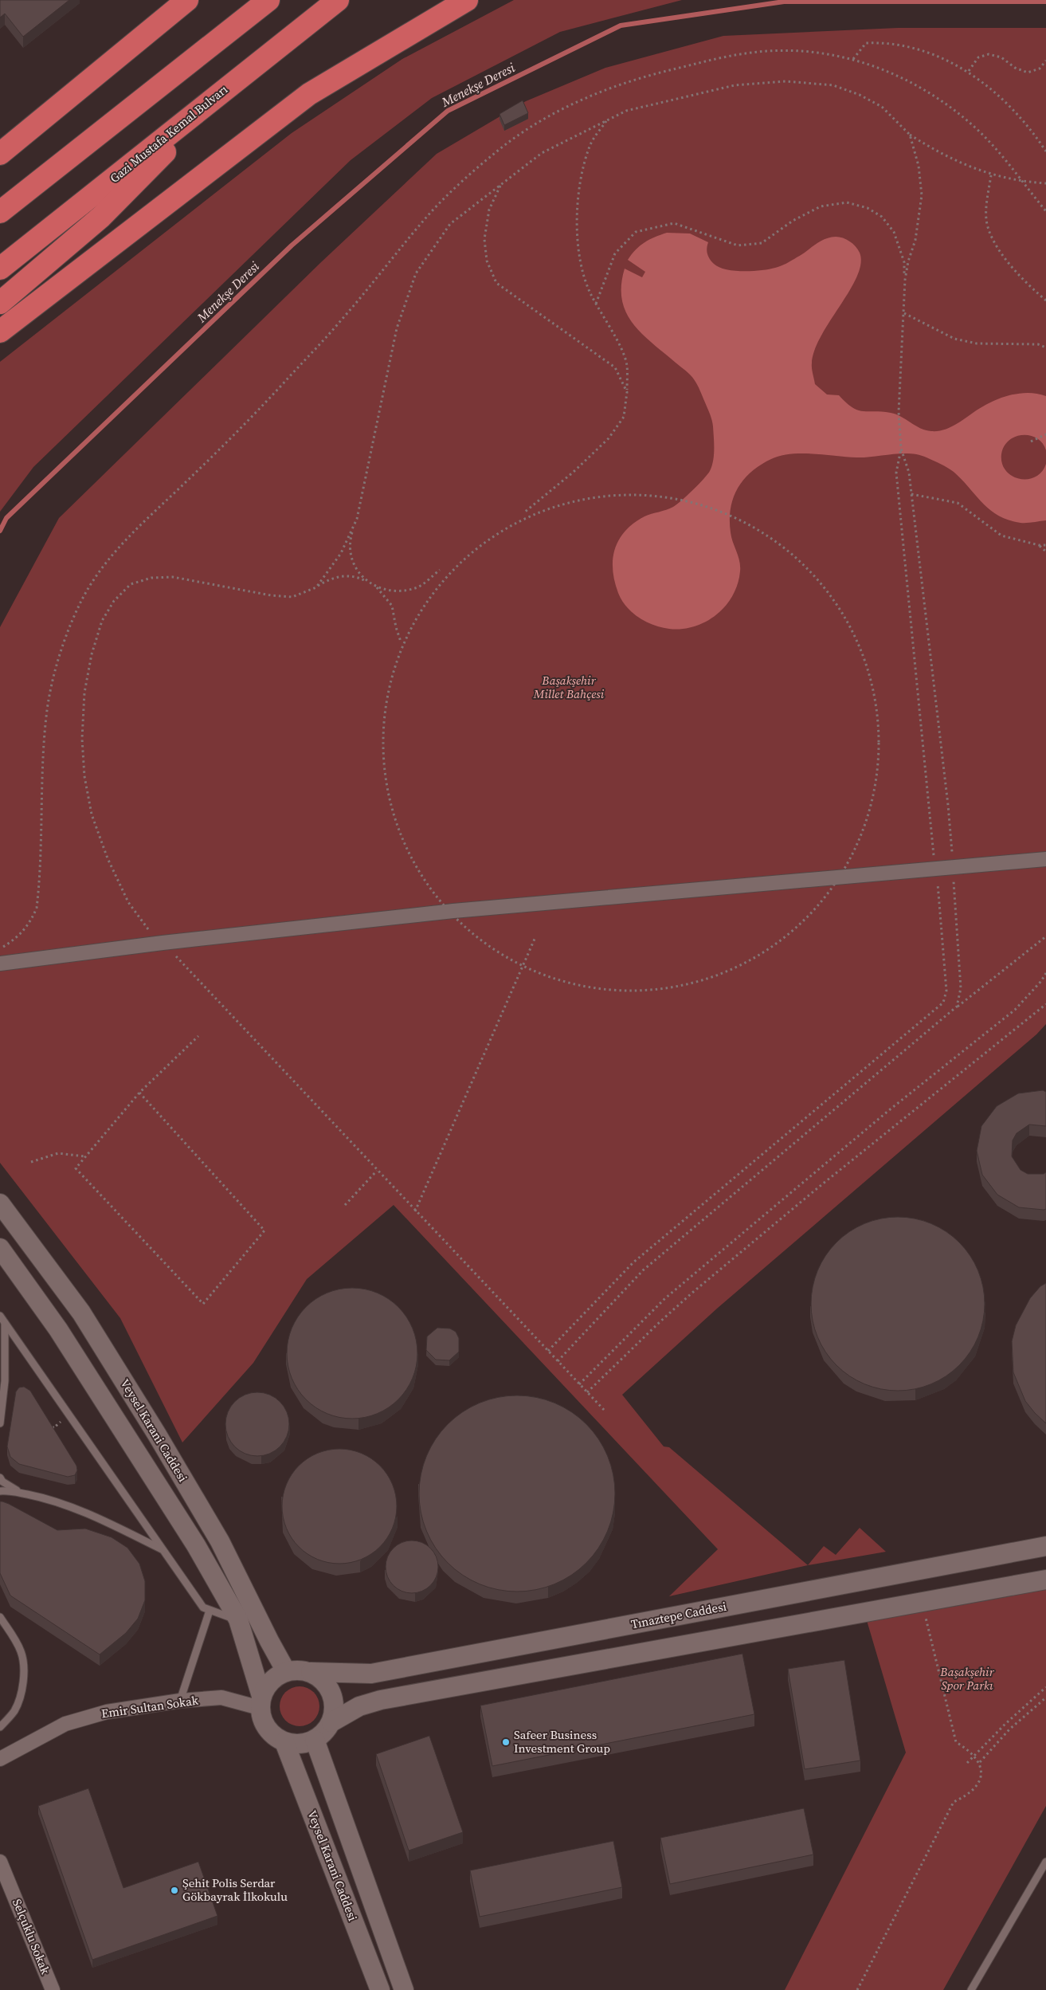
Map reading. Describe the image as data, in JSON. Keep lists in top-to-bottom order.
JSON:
{
  "streets": {
    "highway": ["Gazi Mustafa Kemal Bulvarı"],
    "street": [
      "Veysel Karani Caddesi",
      "Tınaztepe Caddesi",
      "Emir Sultan Sokak",
      "Selçuklu Sokak"
    ]
  },
  "crossings": [
    ["Veysel Karani Caddesi", "Tınaztepe Caddesi"],
    ["Veysel Karani Caddesi", "Emir Sultan Sokak"],
    ["Tınaztepe Caddesi", "Emir Sultan Sokak"]
  ],
  "water": ["Menekşe Deresi"],
  "parks": ["Başakşehir Millet Bahçesi", "Başakşehir Spor Parkı"],
  "places": ["Safeer Business Investment Group", "Şehit Polis Serdar Gökbayrak İlkokulu"]
}
